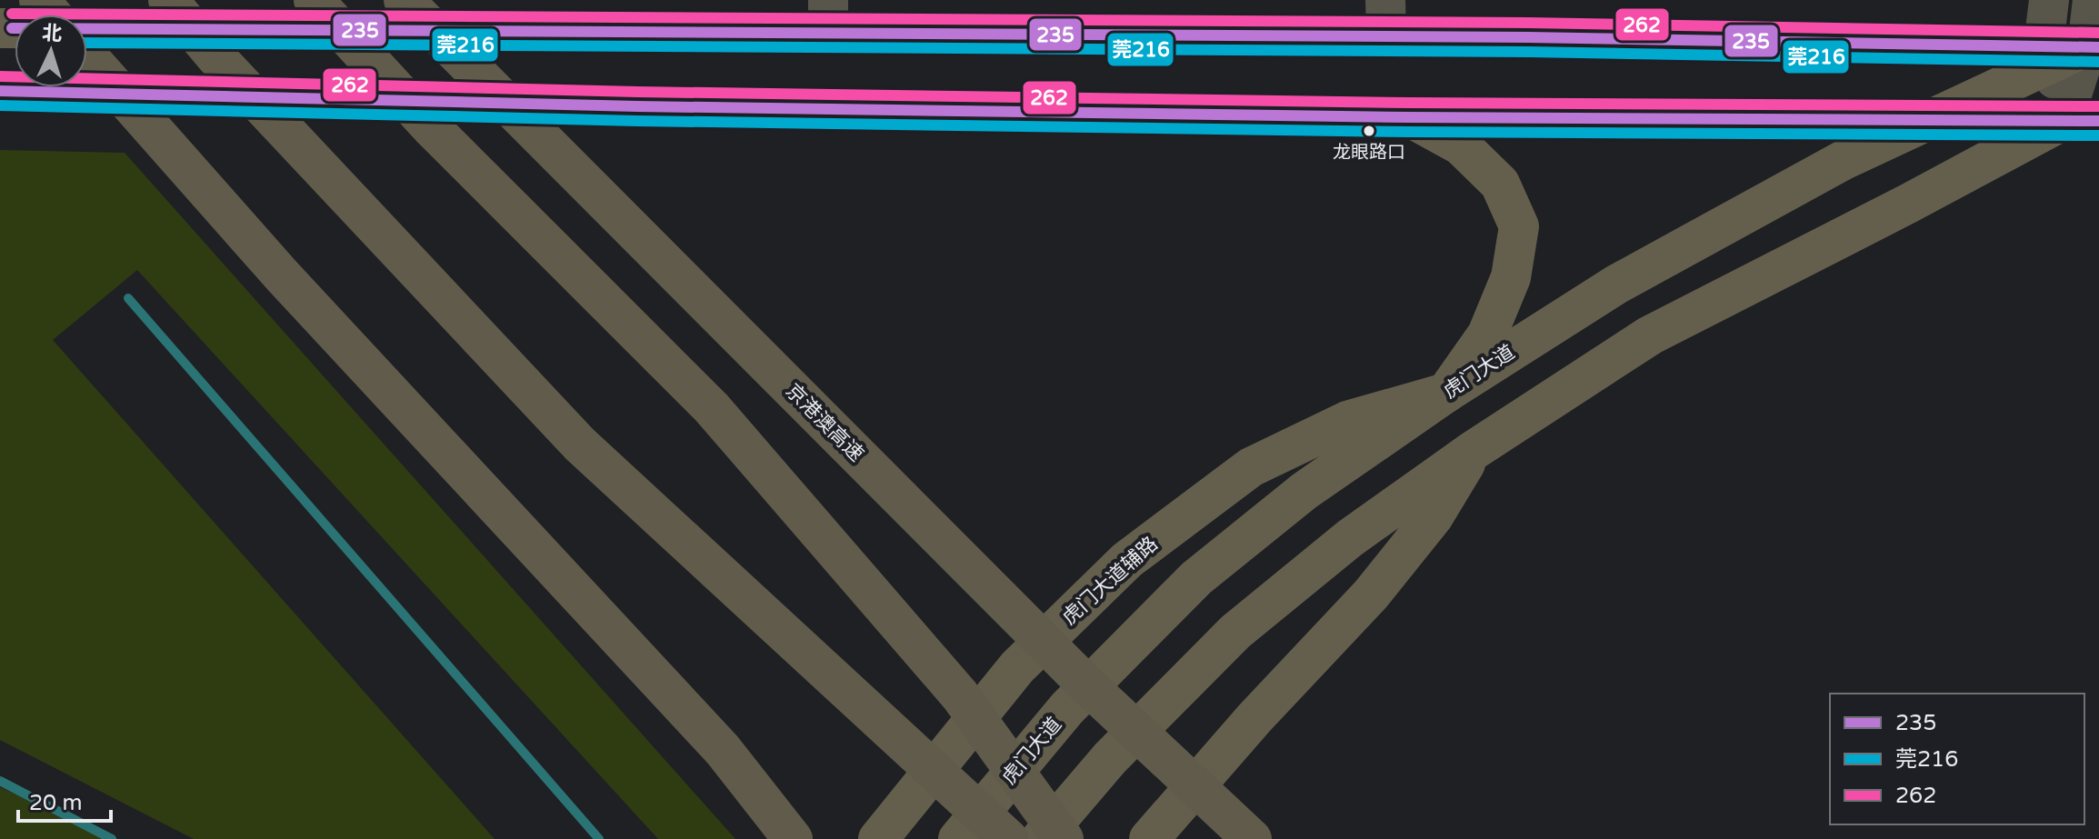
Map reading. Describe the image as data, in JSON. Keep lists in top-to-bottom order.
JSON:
{
  "streets": {
    "highway": ["京港澳高速"],
    "main road": ["虎门大道", "虎门大道辅路"]
  },
  "crossings": [
    ["虎门大道", "虎门大道辅路"]
  ],
  "places": ["龙眼路口"],
  "lines": ["transit line 262", "transit line 235", "transit line 莞216"],
  "legend": ["235", "莞216", "262"],
  "scale_bar": "20 m",
  "north": "top"
}
